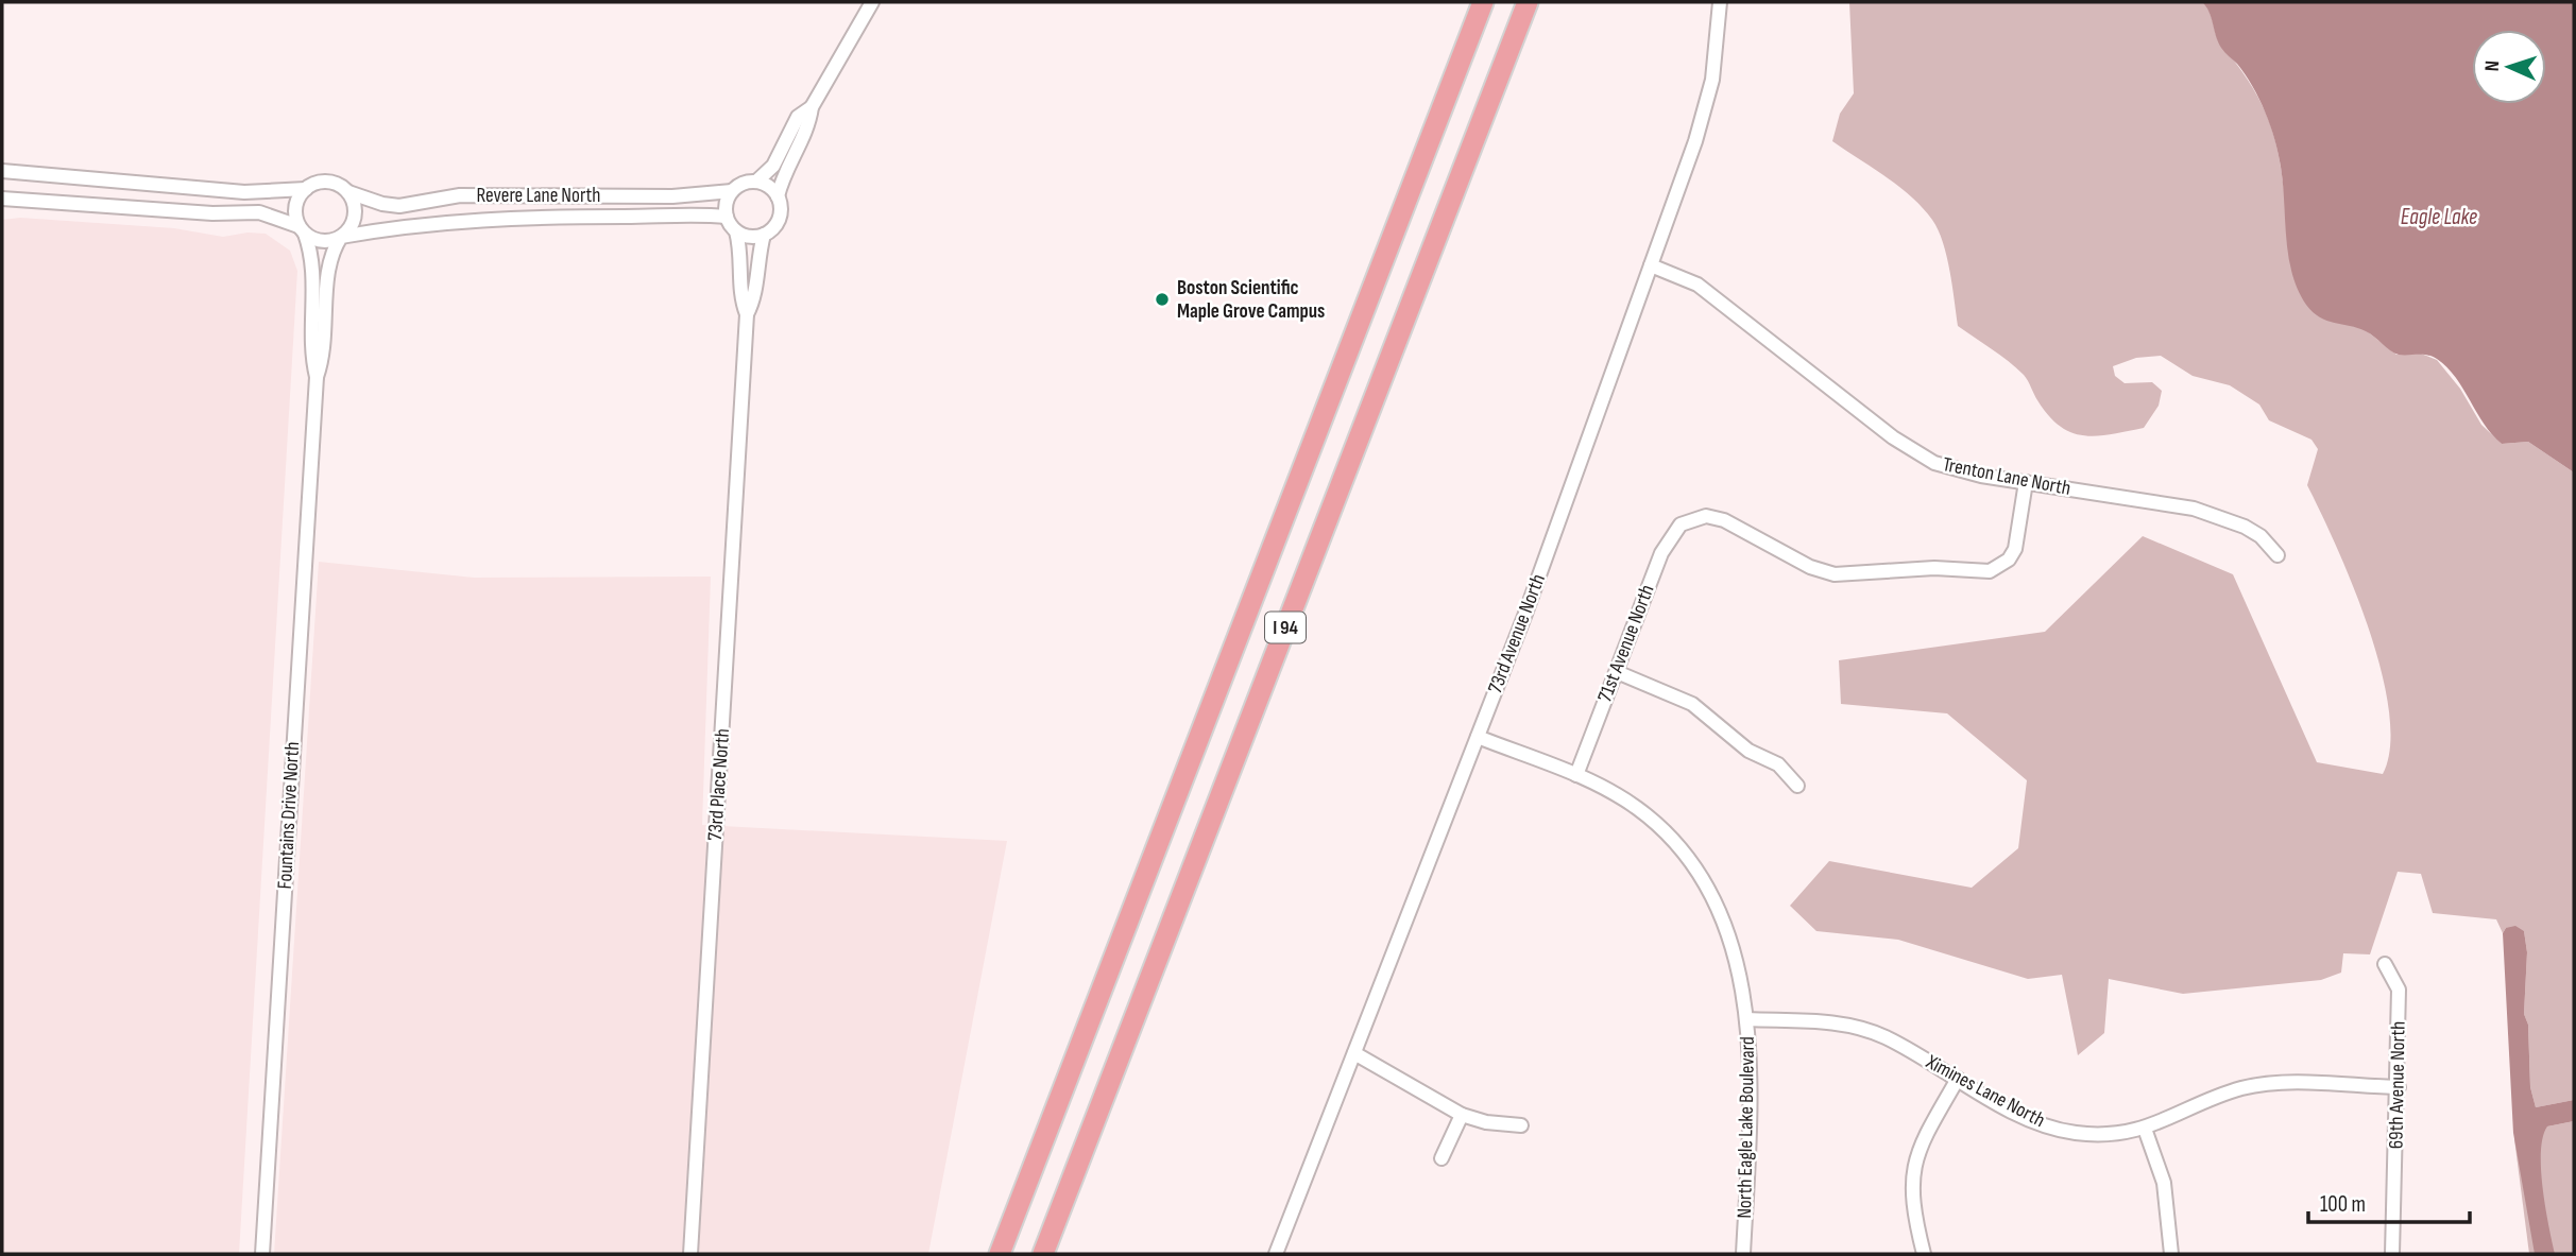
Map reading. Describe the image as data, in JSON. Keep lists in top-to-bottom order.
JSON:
{
  "streets": {
    "highway": ["I 94"],
    "street": [
      "Revere Lane North",
      "Trenton Lane North",
      "73rd Avenue North",
      "71st Avenue North",
      "73rd Place North",
      "Fountains Drive North",
      "69th Avenue North",
      "Ximines Lane North",
      "North Eagle Lake Boulevard"
    ]
  },
  "crossings": [
    ["Revere Lane North", "73rd Place North"],
    ["Revere Lane North", "Fountains Drive North"],
    ["Trenton Lane North", "73rd Avenue North"],
    ["Trenton Lane North", "71st Avenue North"],
    ["73rd Avenue North", "North Eagle Lake Boulevard"],
    ["71st Avenue North", "North Eagle Lake Boulevard"],
    ["69th Avenue North", "Ximines Lane North"],
    ["Ximines Lane North", "North Eagle Lake Boulevard"]
  ],
  "water": ["Eagle Lake"],
  "places": ["Boston Scientific Maple Grove Campus"],
  "scale_bar": "100 m",
  "north": "left"
}
